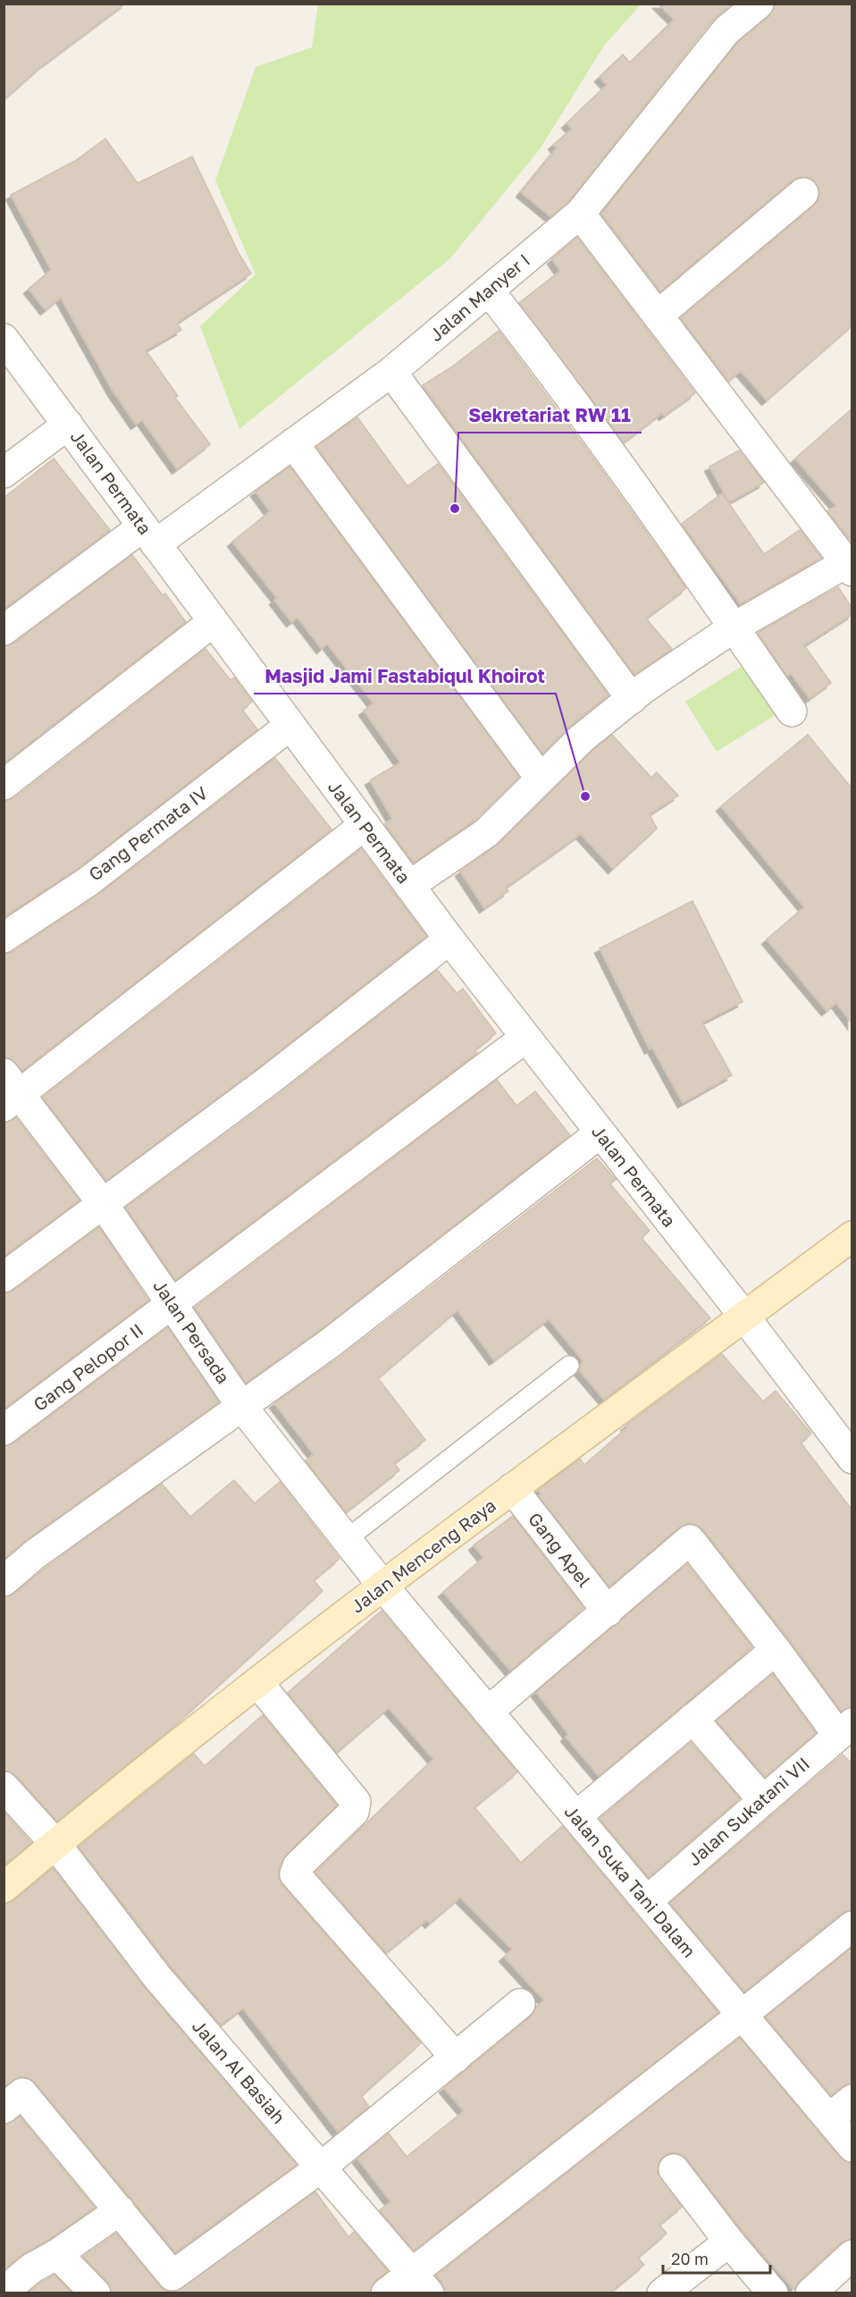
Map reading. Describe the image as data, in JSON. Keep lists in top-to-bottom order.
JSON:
{
  "streets": {
    "street": [
      "Jalan Manyer I",
      "Jalan Permata",
      "Gang Permata IV",
      "Jalan Persada",
      "Gang Pelopor II",
      "Gang Apel",
      "Jalan Menceng Raya",
      "Jalan Sukatani VII",
      "Jalan Suka Tani Dalam",
      "Jalan Al Basiah"
    ]
  },
  "crossings": [
    ["Jalan Manyer I", "Jalan Permata"],
    ["Jalan Permata", "Gang Permata IV"],
    ["Jalan Permata", "Gang Pelopor II"],
    ["Jalan Permata", "Jalan Menceng Raya"],
    ["Jalan Persada", "Gang Pelopor II"],
    ["Jalan Persada", "Jalan Menceng Raya"],
    ["Jalan Persada", "Jalan Suka Tani Dalam"],
    ["Gang Apel", "Jalan Menceng Raya"],
    ["Jalan Menceng Raya", "Jalan Al Basiah"],
    ["Jalan Sukatani VII", "Jalan Suka Tani Dalam"]
  ],
  "places": ["Sekretariat RW 11", "Masjid Jami Fastabiqul Khoirot"],
  "scale_bar": "20 m"
}
